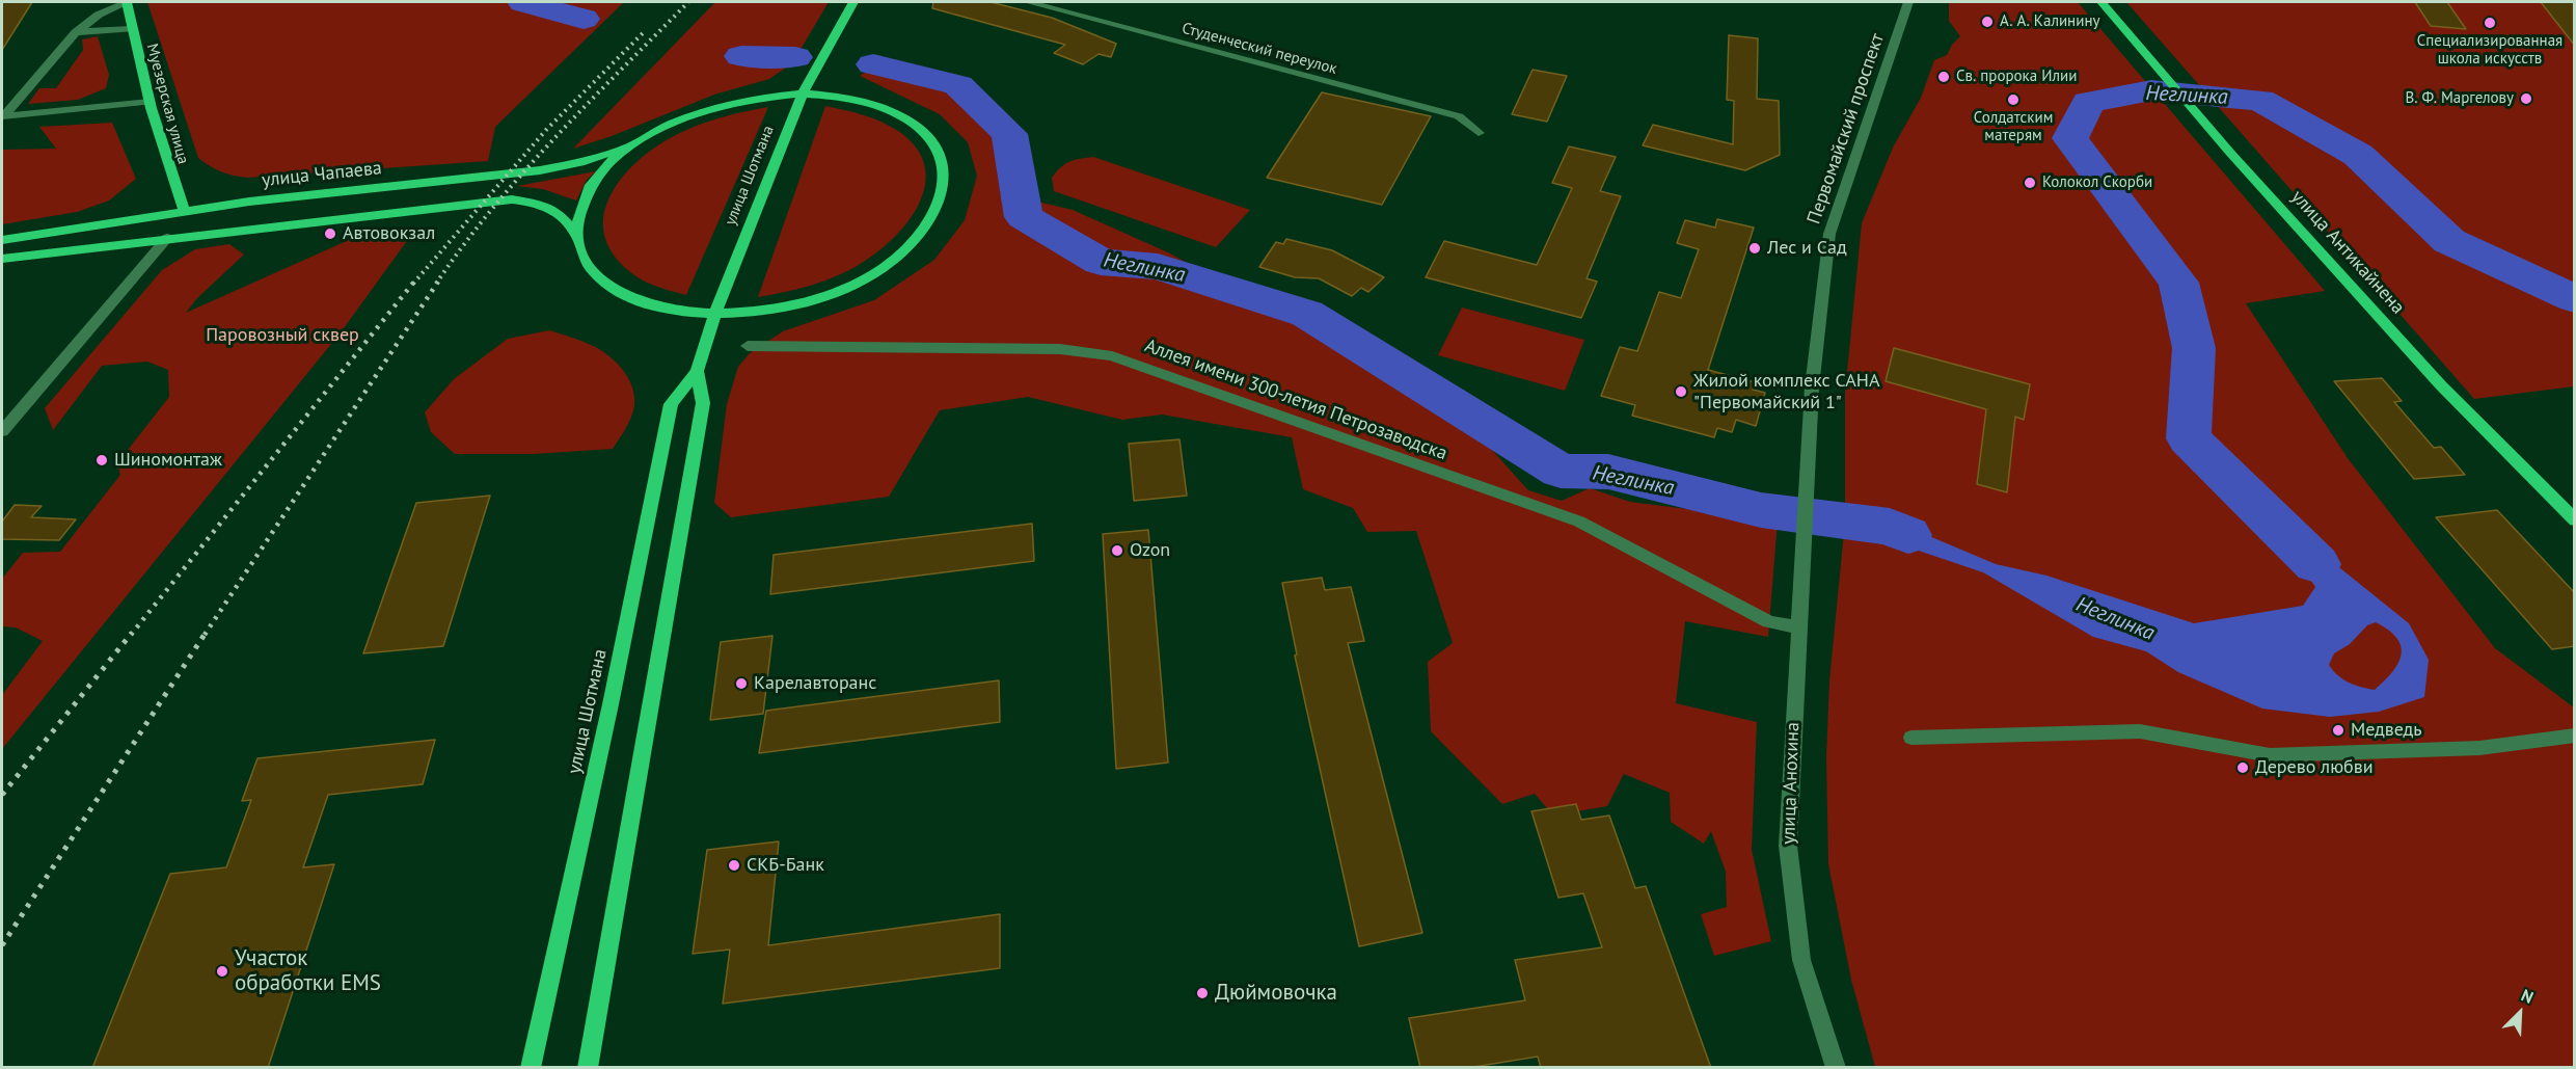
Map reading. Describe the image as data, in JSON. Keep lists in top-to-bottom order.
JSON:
{
  "streets": {
    "main road": [
      "Муезерская улица",
      "улица Чапаева",
      "улица Шотмана",
      "улица Антикайнена"
    ],
    "street": [
      "Студенческий переулок",
      "Первомайский проспект",
      "Аллея имени 300-летия Петрозаводска",
      "улица Анохина"
    ]
  },
  "crossings": [
    ["Муезерская улица", "улица Чапаева"],
    ["Первомайский проспект", "улица Анохина"],
    ["Аллея имени 300-летия Петрозаводска", "улица Анохина"]
  ],
  "water": ["Неглинка"],
  "parks": ["Паровозный сквер"],
  "places": [
    "А. А. Калинину",
    "Специализированная школа искусств",
    "Св. пророка Илии",
    "В. Ф. Маргелову",
    "Солдатским матерям",
    "Колокол Скорби",
    "Автовокзал",
    "Лес и Сад",
    "Жилой комплекс САНА \"Первомайский 1\"",
    "Шиномонтаж",
    "Ozon",
    "Карелавторанс",
    "Медведь",
    "Дерево любви",
    "СКБ-Банк",
    "Участок обработки EMS",
    "Дюймовочка"
  ],
  "north": "top right"
}
